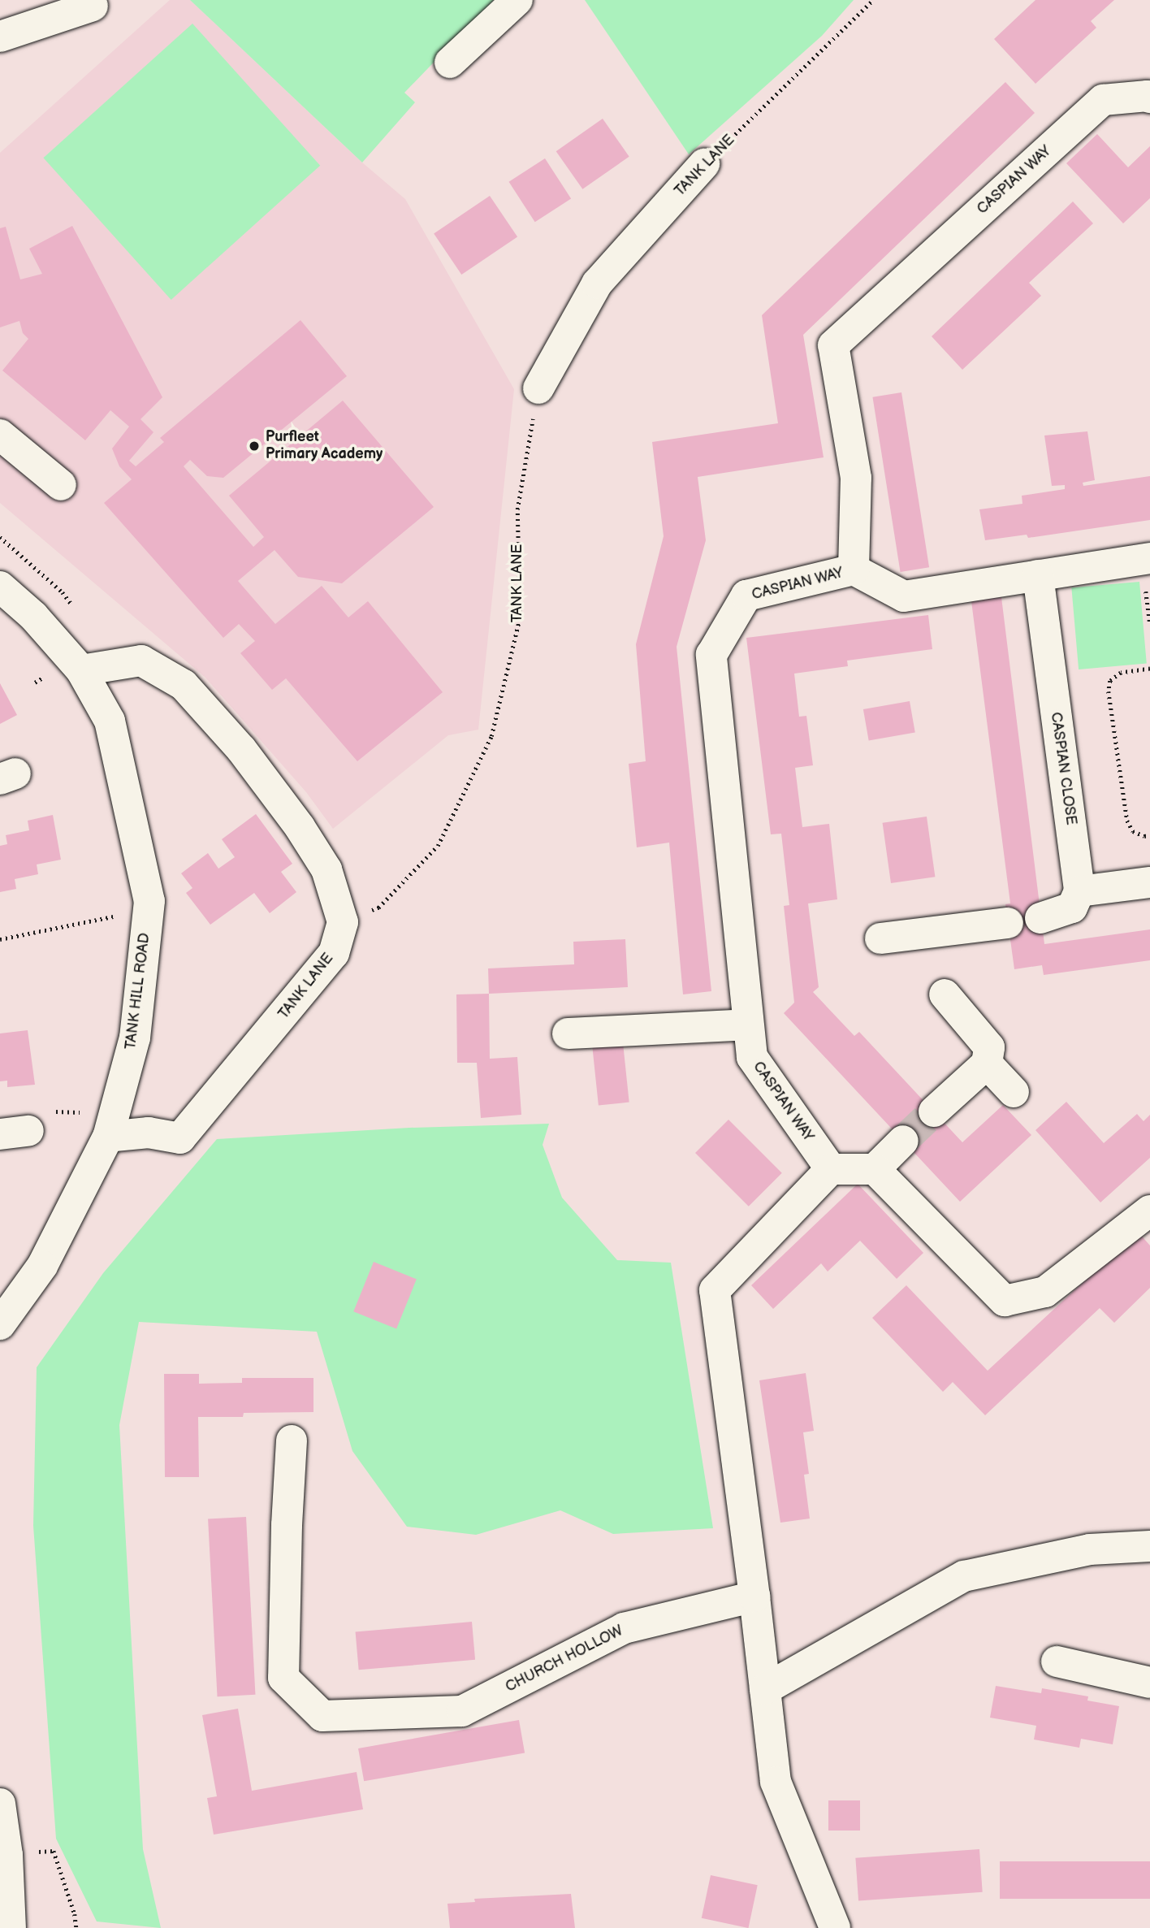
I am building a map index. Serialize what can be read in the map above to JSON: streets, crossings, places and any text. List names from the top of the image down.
{
  "streets": {
    "street": [
      "TANK LANE",
      "CASPIAN WAY",
      "CASPIAN CLOSE",
      "TANK HILL ROAD",
      "CHURCH HOLLOW"
    ]
  },
  "crossings": [
    ["TANK LANE", "TANK HILL ROAD"]
  ],
  "places": ["Purfleet Primary Academy"]
}
